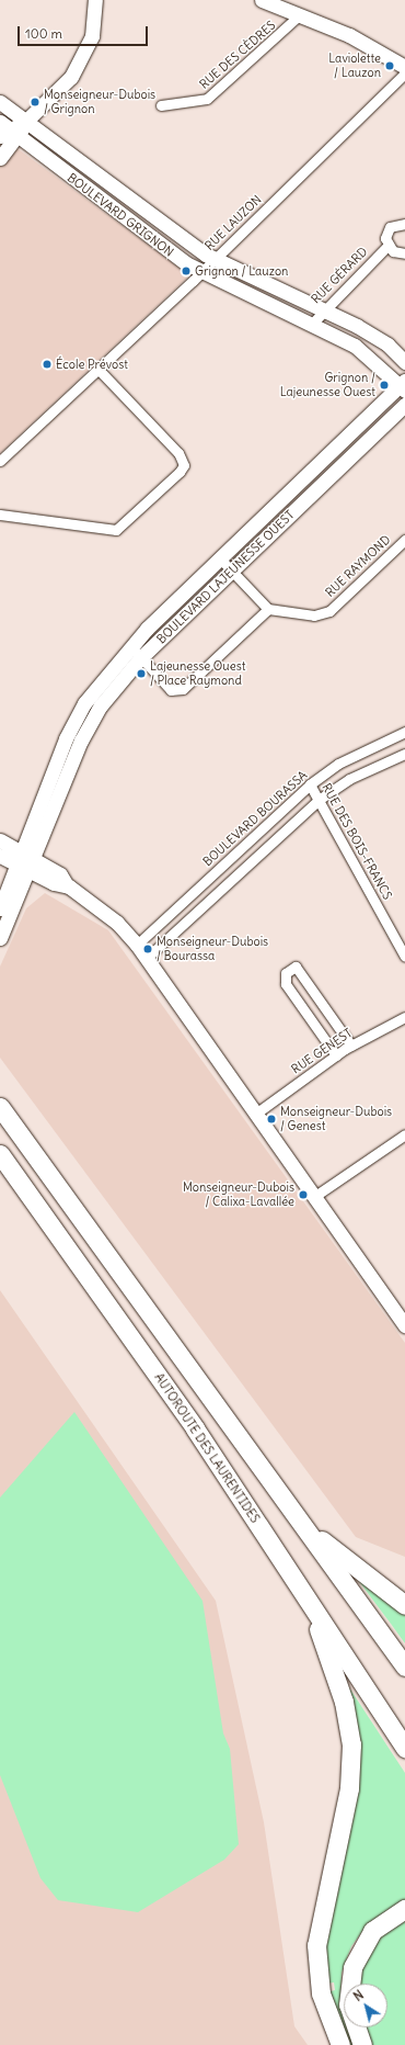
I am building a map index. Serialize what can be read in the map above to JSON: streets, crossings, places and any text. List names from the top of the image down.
{
  "streets": {
    "highway": ["AUTOROUTE DES LAURENTIDES"],
    "street": [
      "RUE DES CÈDRES",
      "BOULEVARD GRIGNON",
      "RUE LAUZON",
      "RUE GÉRARD",
      "RUE RAYMOND",
      "BOULEVARD LAJEUNESSE OUEST",
      "BOULEVARD BOURASSA",
      "RUE DES BOIS-FRANCS",
      "RUE GENEST"
    ]
  },
  "crossings": [
    ["BOULEVARD GRIGNON", "RUE LAUZON"],
    ["BOULEVARD GRIGNON", "RUE GÉRARD"],
    ["BOULEVARD GRIGNON", "BOULEVARD LAJEUNESSE OUEST"],
    ["BOULEVARD BOURASSA", "RUE DES BOIS-FRANCS"]
  ],
  "places": [
    "Laviolette / Lauzon",
    "Monseigneur-Dubois / Grignon",
    "Grignon / Lauzon",
    "École Prévost",
    "Grignon / Lajeunesse Ouest",
    "Lajeunesse Ouest / Place Raymond",
    "Monseigneur-Dubois / Bourassa",
    "Monseigneur-Dubois / Genest",
    "Monseigneur-Dubois / Calixa-Lavallée"
  ],
  "scale_bar": "100 m",
  "north": "top left"
}
